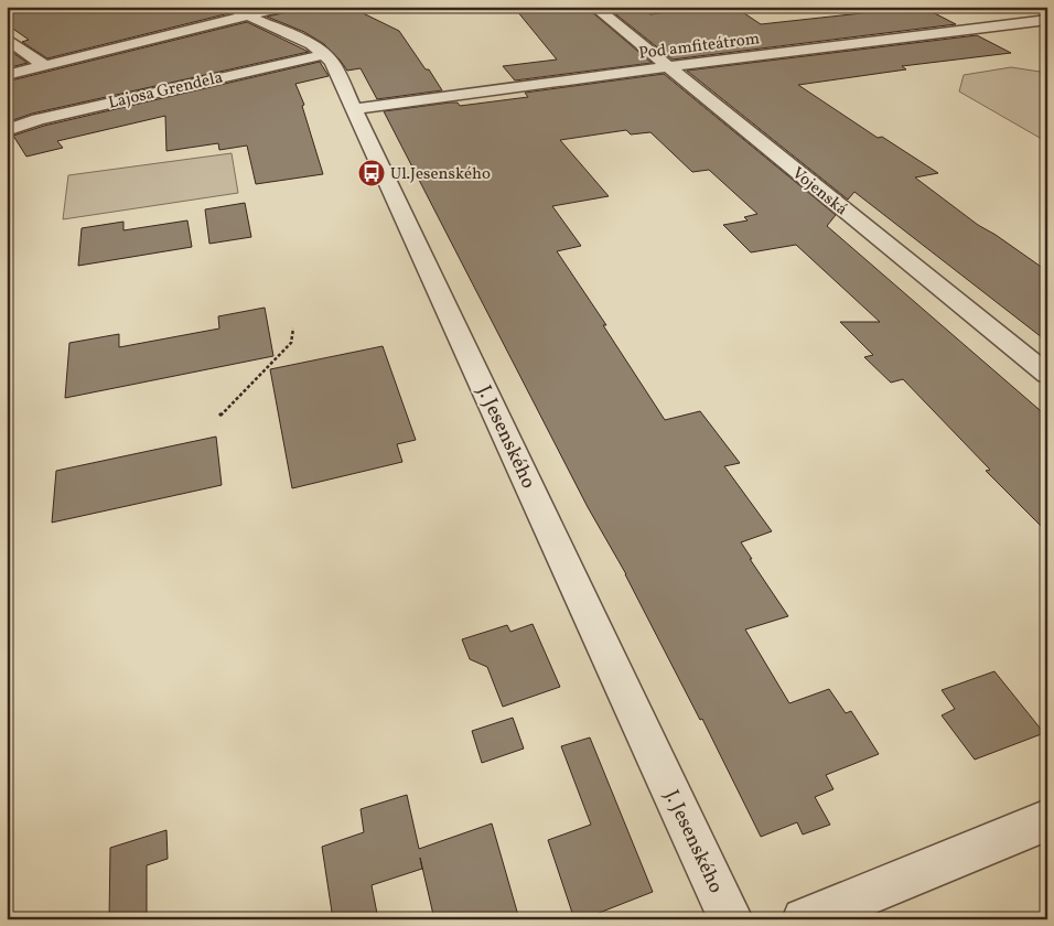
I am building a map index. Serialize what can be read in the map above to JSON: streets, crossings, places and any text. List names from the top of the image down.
{
  "streets": {
    "street": [
      "Pod amfiteátrom",
      "Lajosa Grendela",
      "Vojenská",
      "J. Jesenského"
    ]
  },
  "crossings": [
    ["Pod amfiteátrom", "Vojenská"],
    ["Pod amfiteátrom", "J. Jesenského"],
    ["Lajosa Grendela", "J. Jesenského"]
  ],
  "places": {
    "bus stop": ["Ul.Jesenského"]
  }
}
